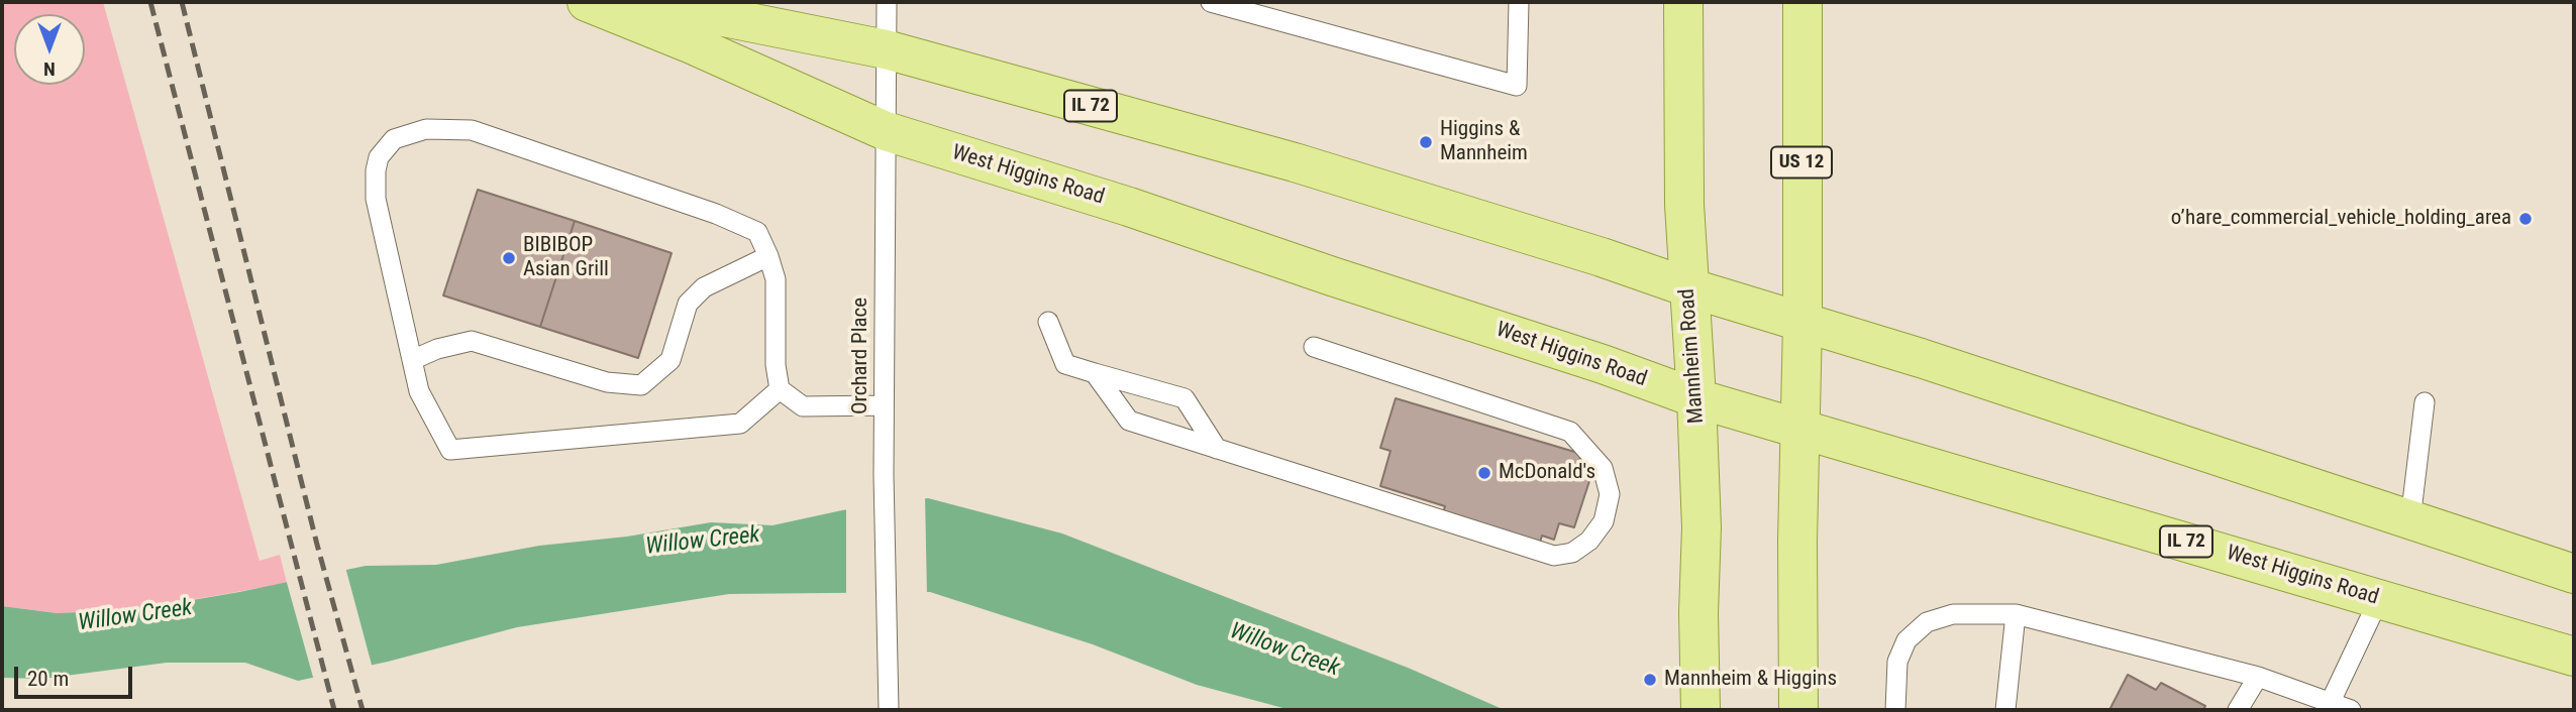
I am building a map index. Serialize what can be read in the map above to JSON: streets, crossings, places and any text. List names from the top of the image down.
{
  "streets": {
    "main road": [
      "IL 72",
      "US 12",
      "West Higgins Road",
      "Mannheim Road"
    ],
    "lane": ["Orchard Place"]
  },
  "crossings": [
    ["IL 72", "US 12"],
    ["IL 72", "Orchard Place"],
    ["IL 72", "Mannheim Road"],
    ["US 12", "West Higgins Road"],
    ["West Higgins Road", "Orchard Place"],
    ["West Higgins Road", "Mannheim Road"]
  ],
  "water": ["Willow Creek"],
  "places": [
    "Higgins & Mannheim",
    "o’hare_commercial_vehicle_holding_area",
    "BIBIBOP Asian Grill",
    "McDonald's",
    "Mannheim & Higgins"
  ],
  "scale_bar": "20 m",
  "north": "bottom"
}
